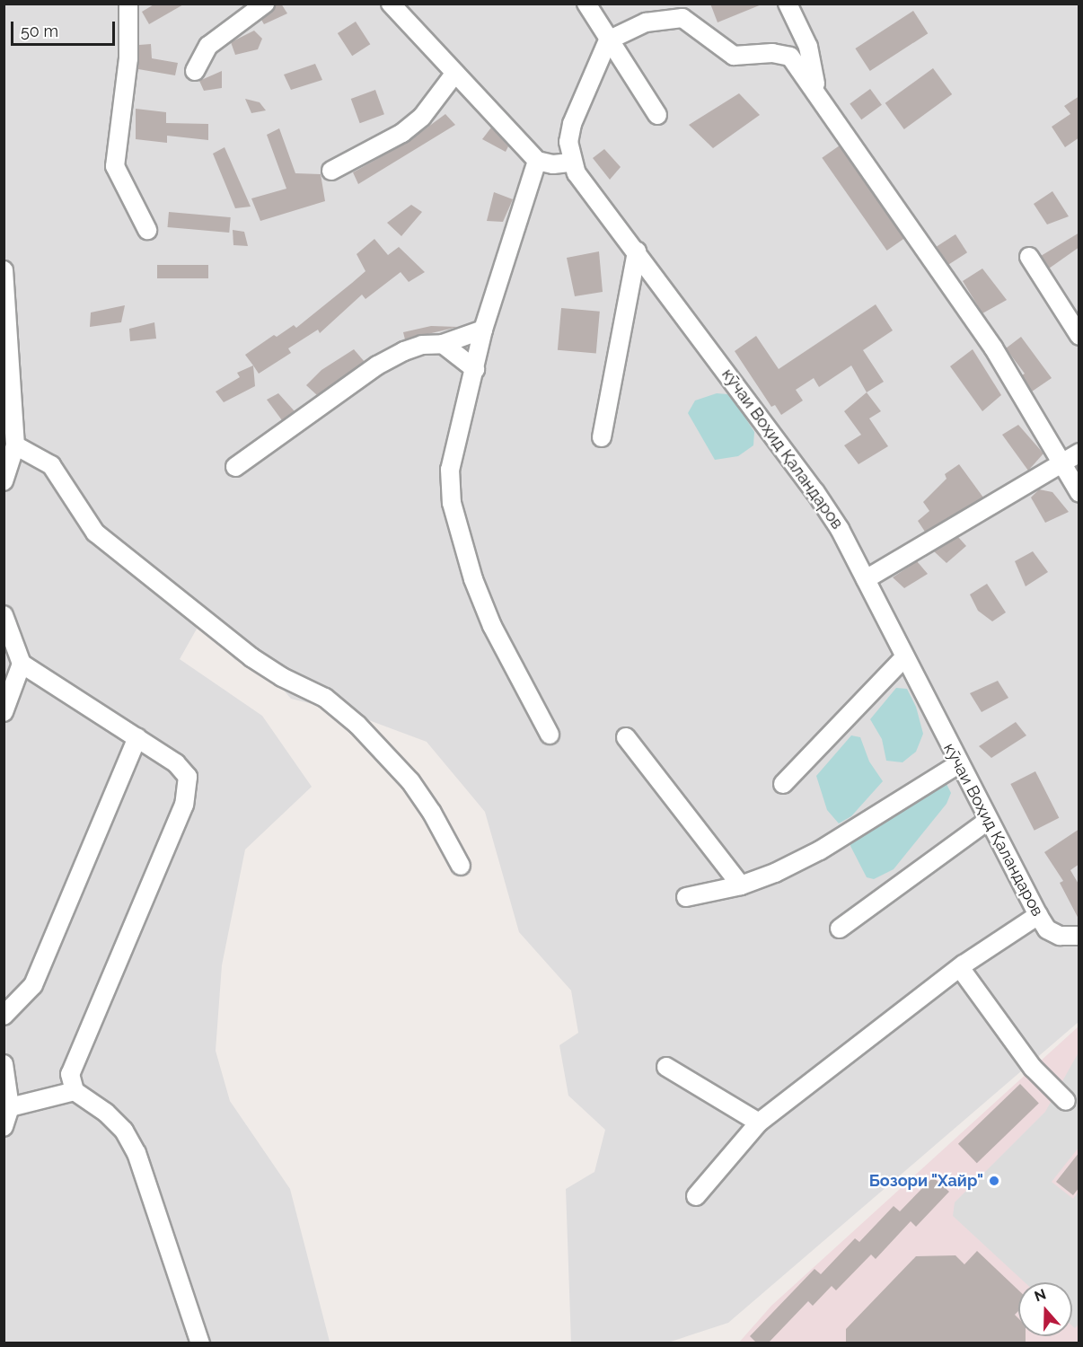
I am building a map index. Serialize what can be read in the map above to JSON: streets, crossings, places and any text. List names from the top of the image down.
{
  "streets": {
    "street": ["кӯчаи Воҳид Қаландаров"]
  },
  "places": ["Бозори \"Хайр\""],
  "scale_bar": "50 m",
  "north": "top"
}
